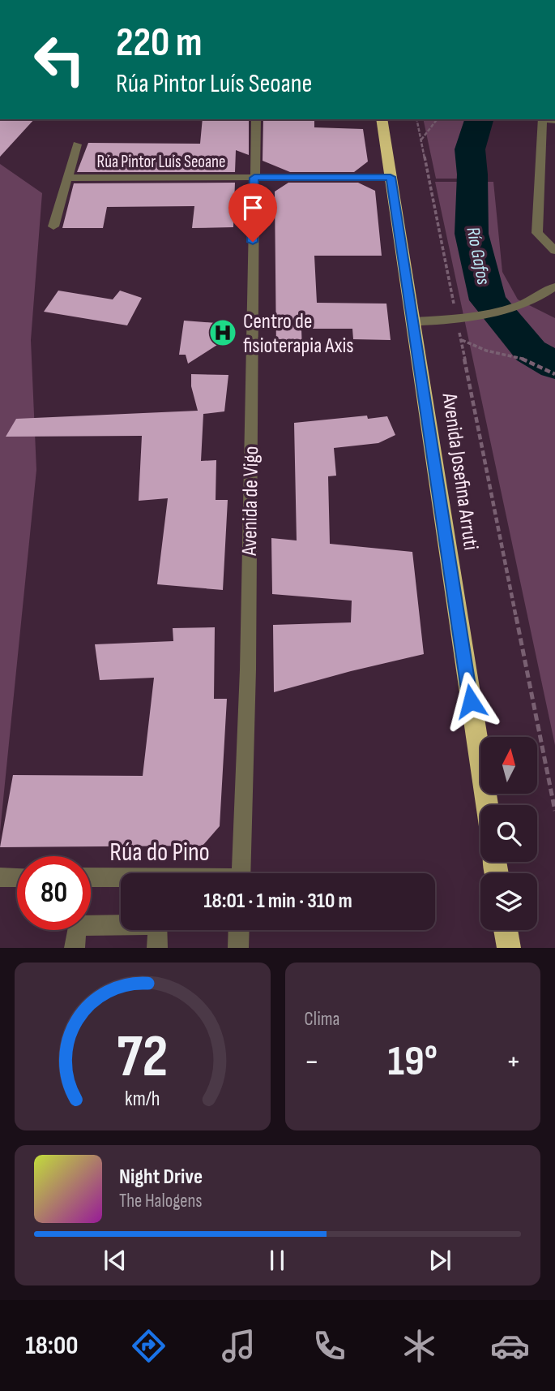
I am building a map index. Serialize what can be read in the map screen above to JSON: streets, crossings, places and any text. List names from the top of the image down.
{
  "streets": {
    "highway": ["Avenida Josefina Arruti"],
    "street": ["Rúa Pintor Luís Seoane", "Avenida de Vigo", "Rúa do Pino"]
  },
  "crossings": [
    ["Rúa Pintor Luís Seoane", "Avenida Josefina Arruti"],
    ["Rúa Pintor Luís Seoane", "Avenida de Vigo"]
  ],
  "water": ["Río Gafos"],
  "places": {
    "hospital": ["Centro de fisioterapia Axis"]
  },
  "north": "top",
  "page": {
    "turn": ["220 m", "Rúa Pintor Luís Seoane"],
    "limit": "80",
    "trip": "18:01 · 1 min · 310 m",
    "tile": "Clima",
    "heat": ["−", "19°", "+"],
    "song": ["Night Drive", "The Halogens"],
    "tabs": "18:00",
    "gauge": ["72", "km/h"]
  }
}
